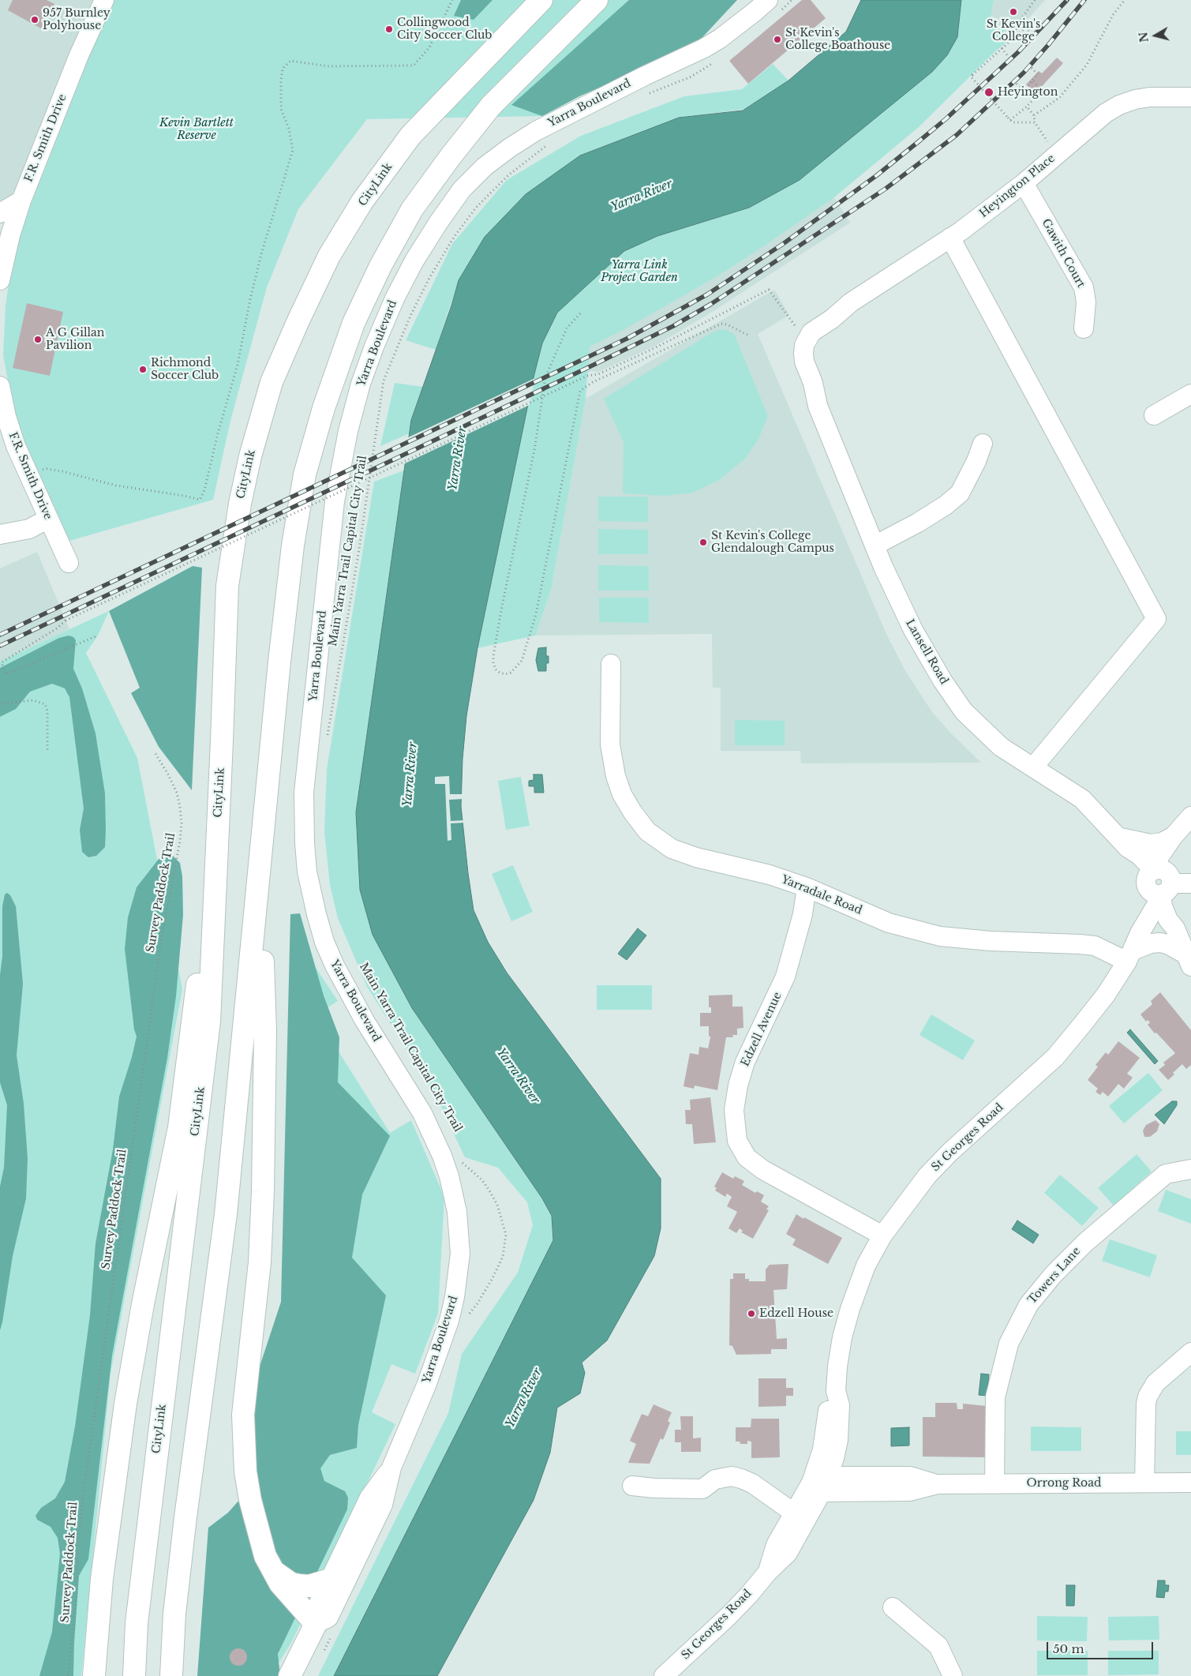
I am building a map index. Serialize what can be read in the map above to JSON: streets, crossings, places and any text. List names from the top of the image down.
{
  "streets": {
    "main road": ["Yarra Boulevard", "CityLink"],
    "street": [
      "F.R. Smith Drive",
      "Heyington Place",
      "Gawith Court",
      "Lansell Road",
      "Yarradale Road",
      "Edzell Avenue",
      "St Georges Road",
      "Towers Lane",
      "Orrong Road"
    ],
    "path": ["Main Yarra Trail Capital City Trail", "Survey Paddock Trail"]
  },
  "crossings": [
    ["Heyington Place", "Gawith Court"],
    ["Heyington Place", "Lansell Road"],
    ["Lansell Road", "St Georges Road"],
    ["Yarradale Road", "Edzell Avenue"],
    ["Yarradale Road", "St Georges Road"],
    ["Edzell Avenue", "St Georges Road"],
    ["St Georges Road", "Orrong Road"],
    ["Towers Lane", "Orrong Road"]
  ],
  "water": ["Yarra River"],
  "parks": ["Kevin Bartlett Reserve", "Yarra Link Project Garden"],
  "places": [
    "St Kevin's College",
    "957 Burnley Polyhouse",
    "Collingwood City Soccer Club",
    "St Kevin's College Boathouse",
    "Heyington",
    "A G Gillan Pavilion",
    "Richmond Soccer Club",
    "St Kevin's College Glendalough Campus",
    "Edzell House"
  ],
  "scale_bar": "50 m",
  "north": "left"
}
